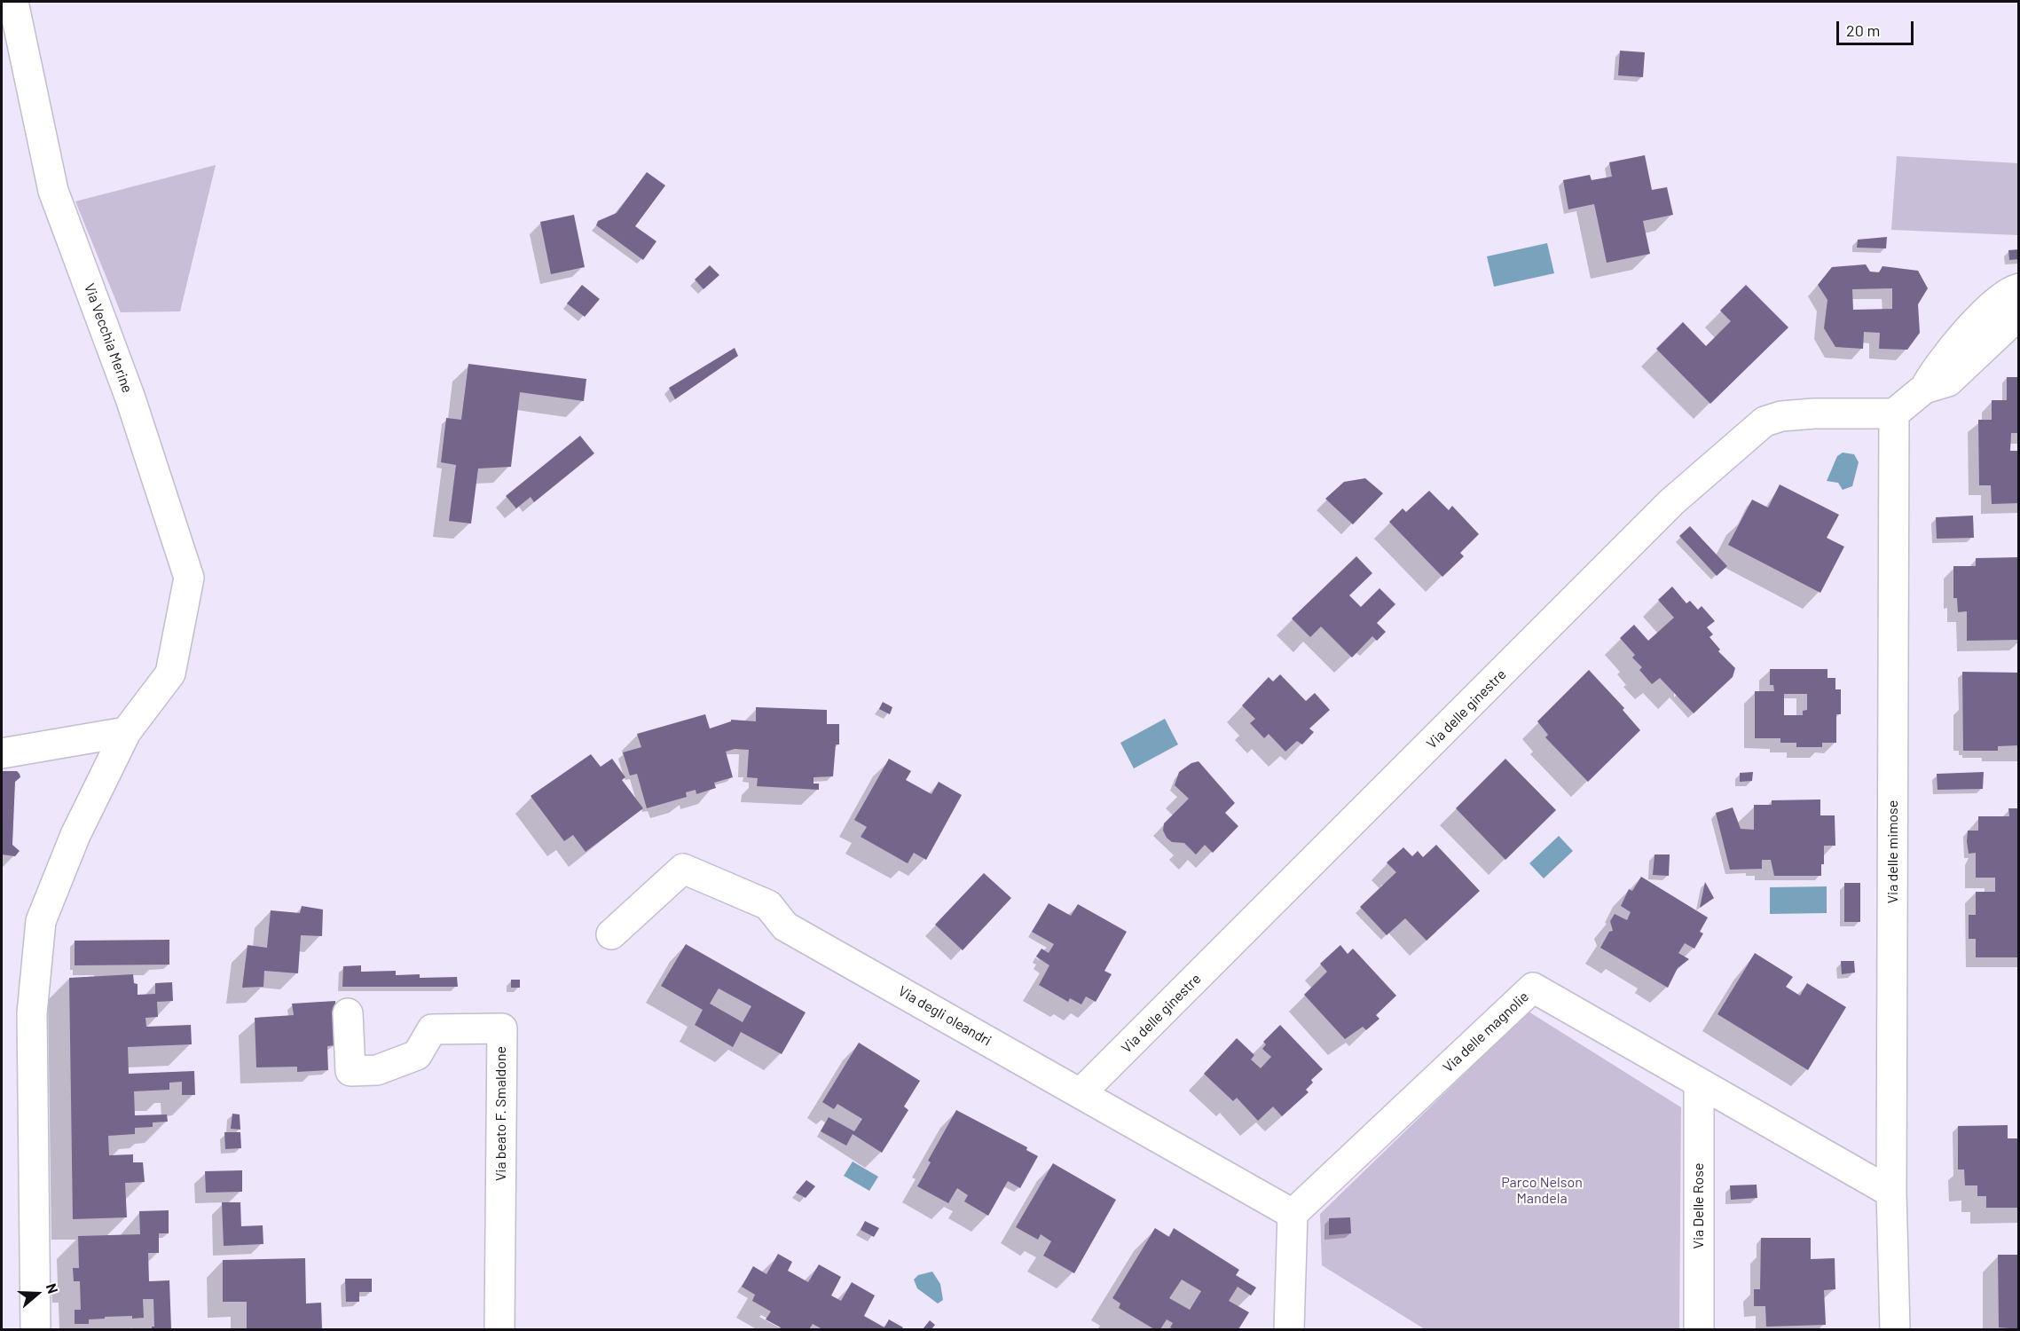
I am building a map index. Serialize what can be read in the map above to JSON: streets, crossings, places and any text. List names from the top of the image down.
{
  "streets": {
    "street": [
      "Via Vecchia Merine",
      "Via delle ginestre",
      "Via delle mimose",
      "Via degli oleandri",
      "Via delle magnolie",
      "Via beato F. Smaldone",
      "Via Delle Rose"
    ]
  },
  "crossings": [
    ["Via delle ginestre", "Via delle mimose"],
    ["Via delle ginestre", "Via degli oleandri"],
    ["Via delle mimose", "Via delle magnolie"],
    ["Via degli oleandri", "Via delle magnolie"],
    ["Via delle magnolie", "Via Delle Rose"]
  ],
  "parks": ["Parco Nelson Mandela"],
  "scale_bar": "20 m",
  "north": "right"
}
